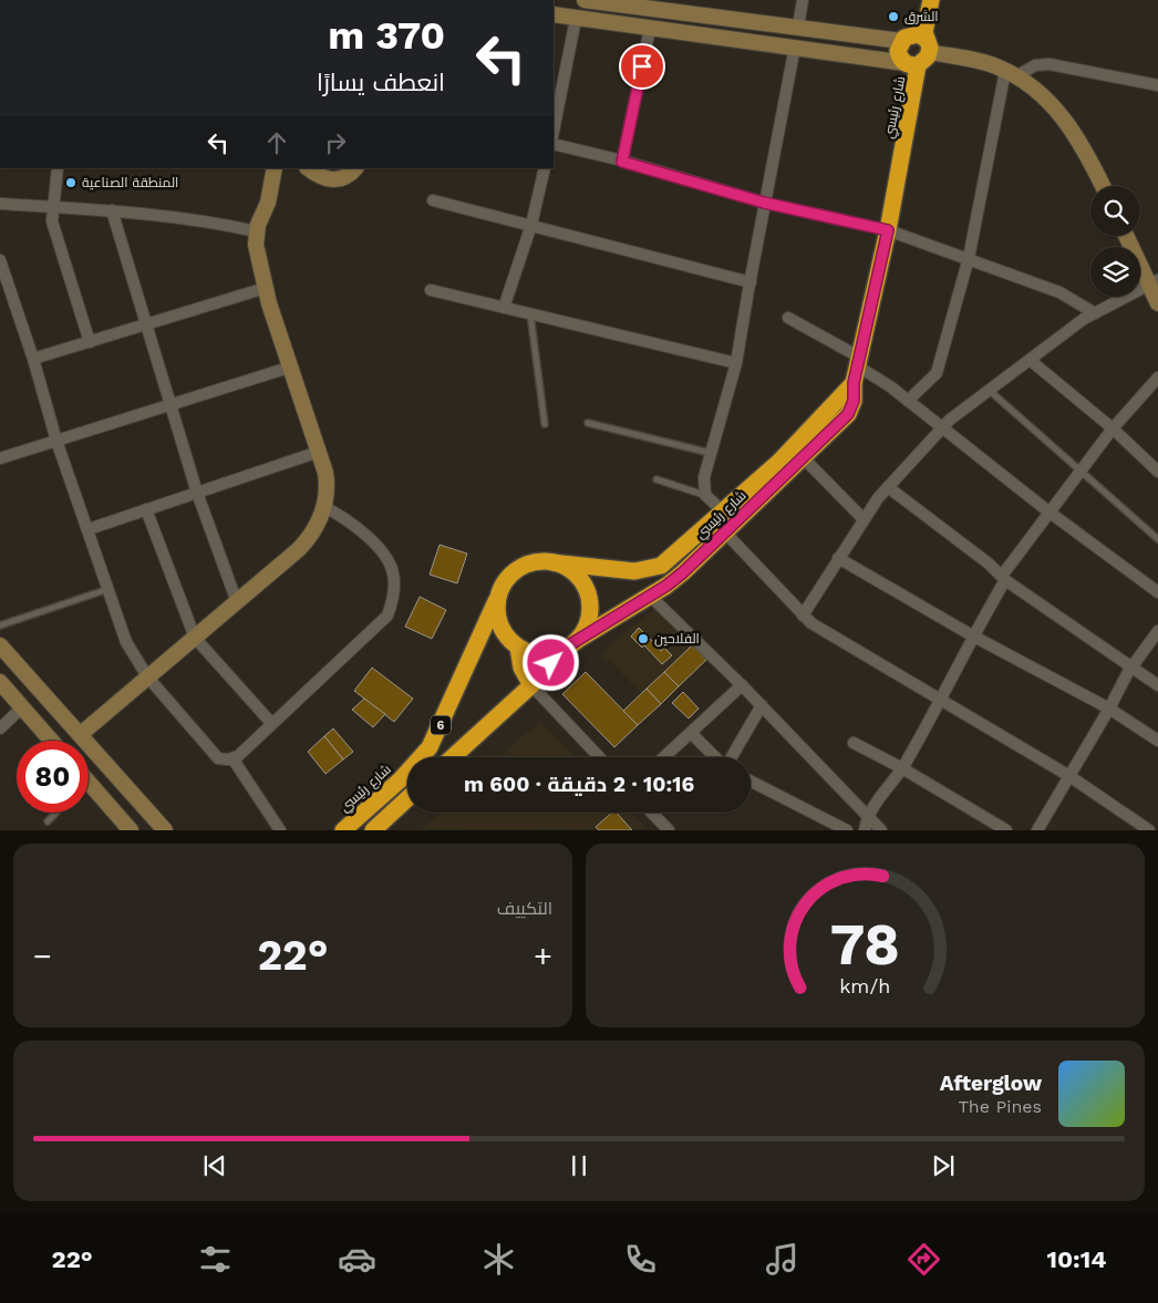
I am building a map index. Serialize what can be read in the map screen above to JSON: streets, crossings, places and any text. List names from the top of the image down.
{
  "streets": {
    "highway": ["شارع رئيسي", "6"]
  },
  "places": ["الشرق", "المنطقة الصناعية", "الفلاحين"],
  "page": {
    "turn": ["370 m", "انعطف يسارًا"],
    "limit": "80",
    "trip": "10:16 · 2 دقيقة · 600 m",
    "tile": "التكييف",
    "heat": ["−", "22°", "+"],
    "song": ["Afterglow", "The Pines"],
    "tabs": ["10:14", "22°"],
    "gauge": ["78", "km/h"]
  }
}
